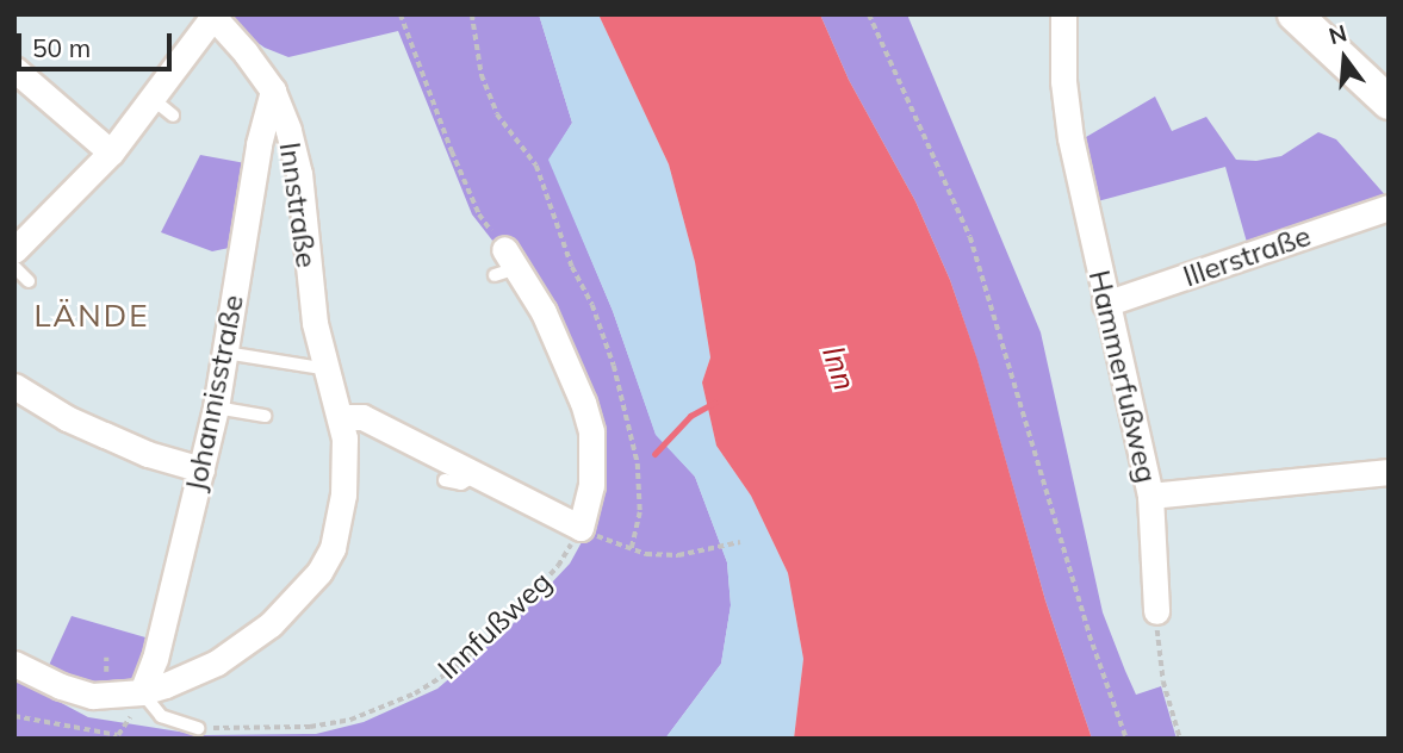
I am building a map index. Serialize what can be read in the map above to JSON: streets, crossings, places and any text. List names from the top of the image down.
{
  "streets": {
    "street": [
      "Innstraße",
      "Illerstraße",
      "Hammerfußweg",
      "Johannisstraße"
    ],
    "path": ["Innfußweg"]
  },
  "crossings": [
    ["Innstraße", "Johannisstraße"],
    ["Illerstraße", "Hammerfußweg"]
  ],
  "districts": ["LÄNDE"],
  "water": ["Inn"],
  "scale_bar": "50 m",
  "north": "top"
}
